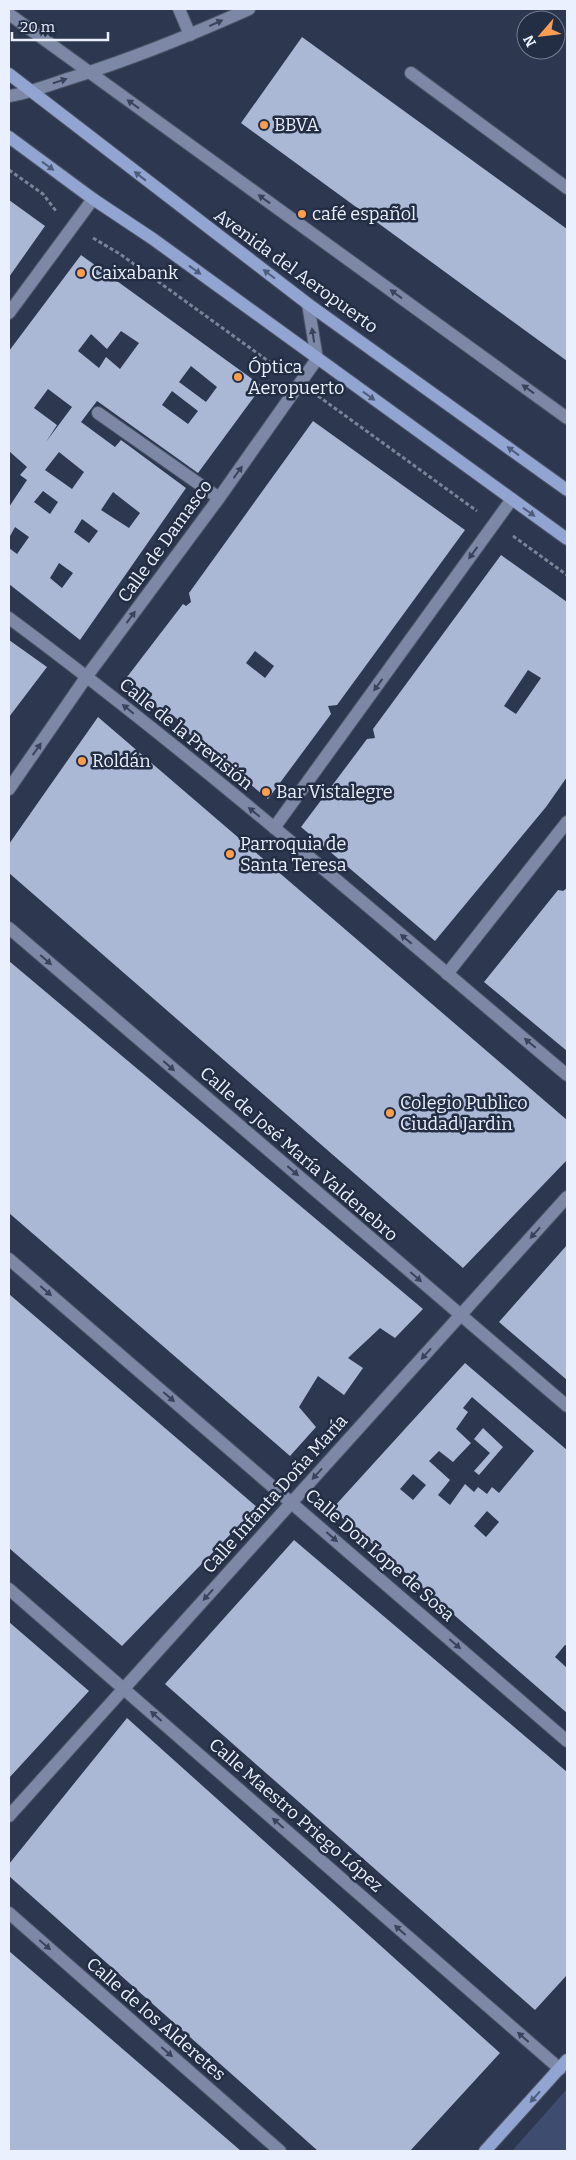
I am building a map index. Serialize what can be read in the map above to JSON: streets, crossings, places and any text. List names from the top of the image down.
{
  "streets": {
    "main road": ["Avenida del Aeropuerto"],
    "street": [
      "Calle de Damasco",
      "Calle de la Previsión",
      "Calle de José María Valdenebro",
      "Calle Infanta Doña María",
      "Calle Don Lope de Sosa",
      "Calle Maestro Priego López",
      "Calle de los Alderetes"
    ]
  },
  "crossings": [
    ["Calle de Damasco", "Calle de la Previsión"],
    ["Calle de José María Valdenebro", "Calle Infanta Doña María"],
    ["Calle Infanta Doña María", "Calle Don Lope de Sosa"],
    ["Calle Infanta Doña María", "Calle Maestro Priego López"]
  ],
  "one_way": [
    "Calle de Damasco",
    "Calle de la Previsión",
    "Calle de José María Valdenebro",
    "Calle Infanta Doña María",
    "Calle Don Lope de Sosa",
    "Calle Maestro Priego López",
    "Calle de los Alderetes"
  ],
  "places": [
    "BBVA",
    "café español",
    "Caixabank",
    "Óptica Aeropuerto",
    "Roldán",
    "Bar Vistalegre",
    "Parroquia de Santa Teresa",
    "Colegio Publico Ciudad Jardin"
  ],
  "scale_bar": "20 m",
  "north": "bottom left"
}
